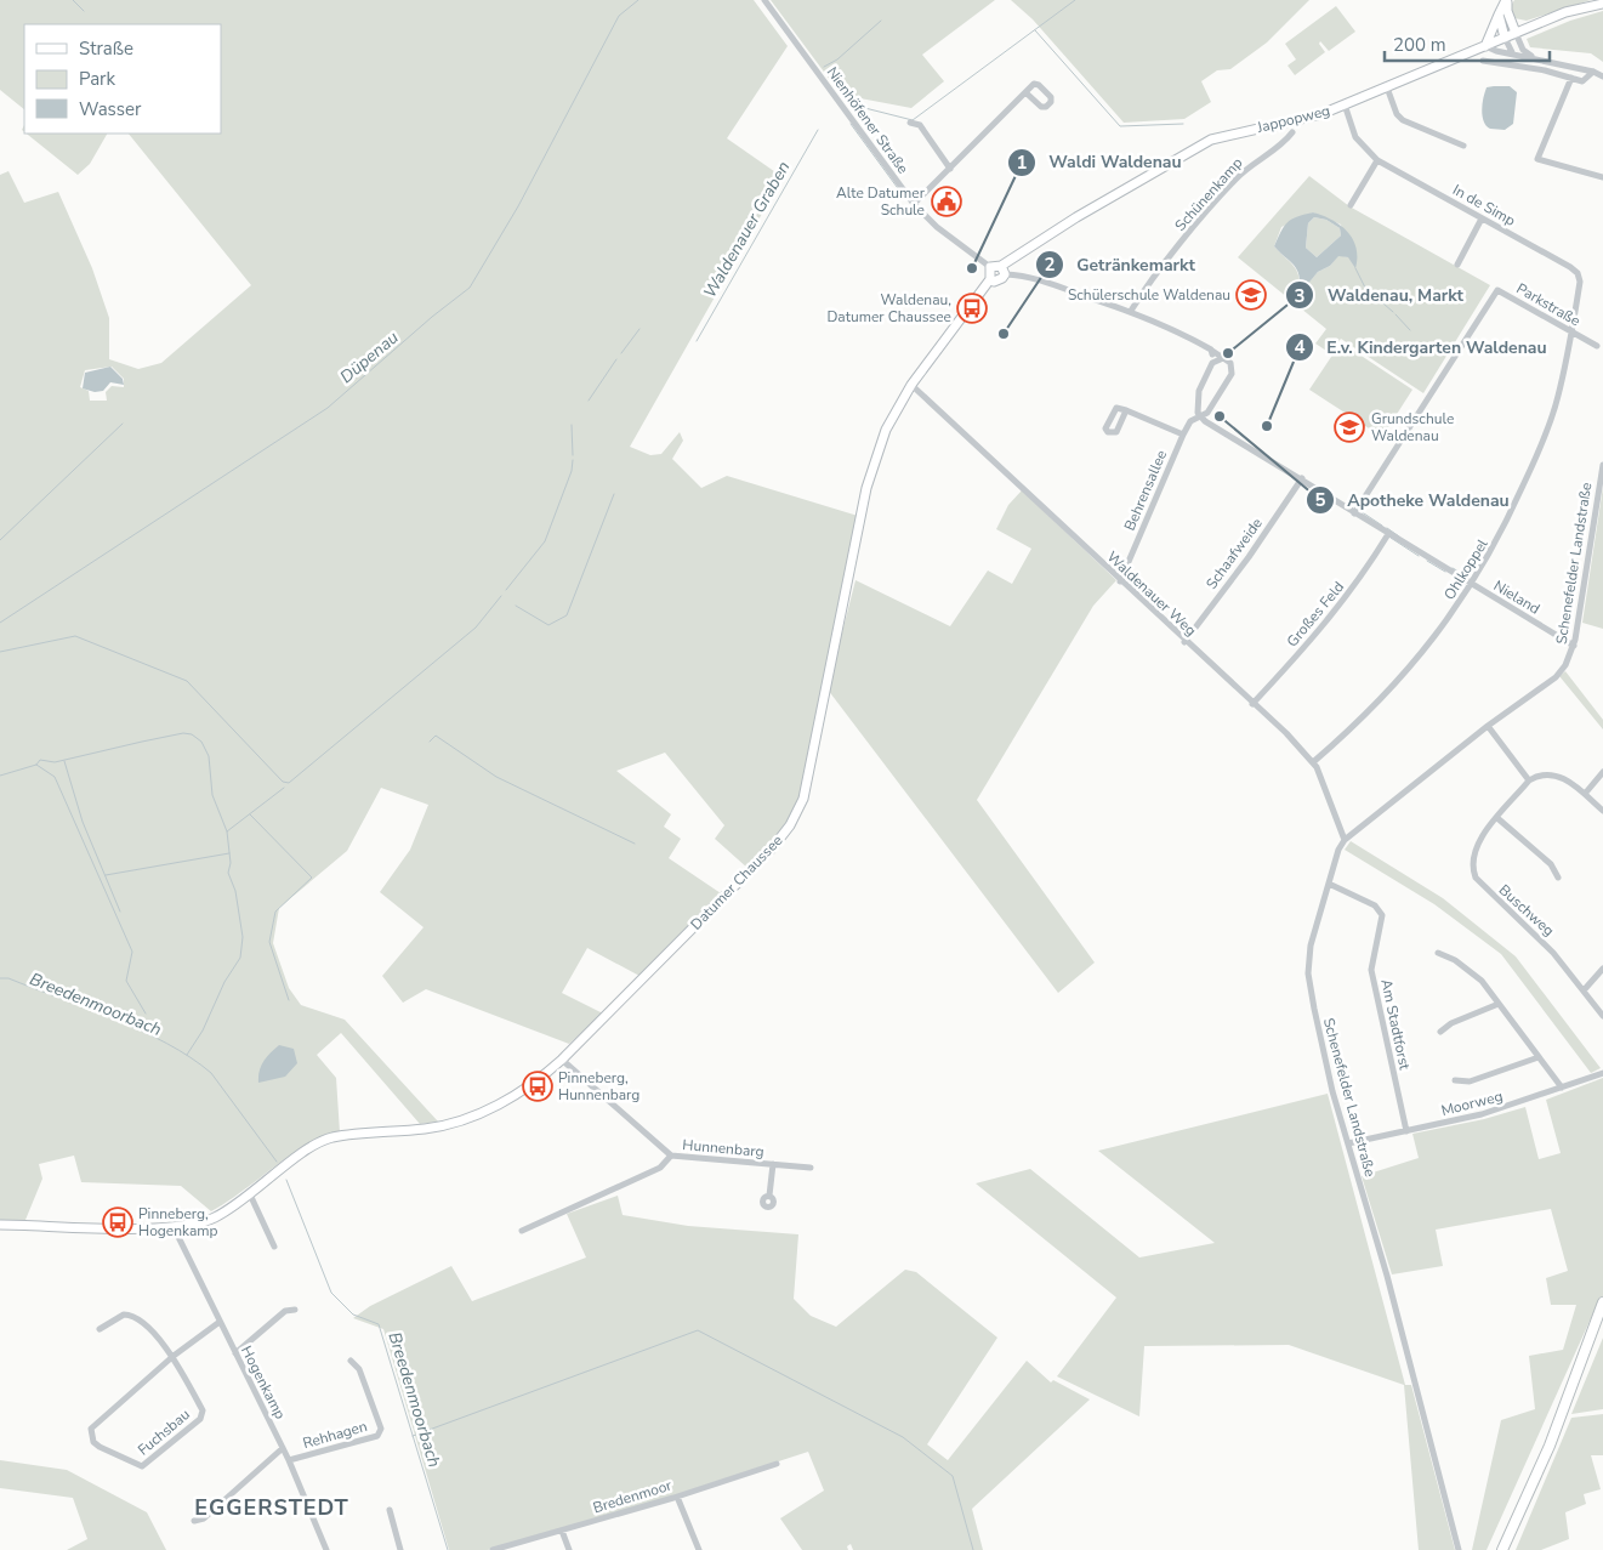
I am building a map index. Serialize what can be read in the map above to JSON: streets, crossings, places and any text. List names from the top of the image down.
{
  "streets": {
    "street": [
      "Jappopweg",
      "Nienhöfener Straße",
      "Schünenkamp",
      "In de Simp",
      "Parkstraße",
      "Behrensallee",
      "Schaafweide",
      "Schenefelder Landstraße",
      "Ohlkoppel",
      "Waldenauer Weg",
      "Nieland",
      "Großes Feld",
      "Datumer Chaussee",
      "Buschweg",
      "Am Stadtforst",
      "Moorweg",
      "Hunnenbarg",
      "Hogenkamp",
      "Fuchsbau",
      "Rehhagen",
      "Bredenmoor"
    ]
  },
  "crossings": [
    ["Jappopweg", "Nienhöfener Straße"],
    ["Jappopweg", "In de Simp"],
    ["Jappopweg", "Datumer Chaussee"],
    ["Nienhöfener Straße", "Datumer Chaussee"],
    ["In de Simp", "Ohlkoppel"],
    ["Parkstraße", "Ohlkoppel"],
    ["Parkstraße", "Nieland"],
    ["Behrensallee", "Waldenauer Weg"],
    ["Behrensallee", "Nieland"],
    ["Schaafweide", "Waldenauer Weg"],
    ["Schaafweide", "Nieland"],
    ["Schenefelder Landstraße", "Waldenauer Weg"],
    ["Schenefelder Landstraße", "Nieland"],
    ["Schenefelder Landstraße", "Am Stadtforst"],
    ["Schenefelder Landstraße", "Moorweg"],
    ["Ohlkoppel", "Waldenauer Weg"],
    ["Ohlkoppel", "Nieland"],
    ["Waldenauer Weg", "Großes Feld"],
    ["Waldenauer Weg", "Datumer Chaussee"],
    ["Nieland", "Großes Feld"],
    ["Datumer Chaussee", "Hunnenbarg"],
    ["Datumer Chaussee", "Hogenkamp"],
    ["Am Stadtforst", "Moorweg"],
    ["Hogenkamp", "Fuchsbau"],
    ["Hogenkamp", "Rehhagen"]
  ],
  "districts": ["EGGERSTEDT"],
  "water": ["Waldenauer Graben", "Düpenau", "Breedenmoorbach"],
  "places": {
    "public building": ["Alte Datumer Schule"],
    "other": [
      "Waldi Waldenau",
      "Getränkemarkt",
      "Waldenau, Markt",
      "Apotheke Waldenau",
      "E.v. Kindergarten Waldenau"
    ],
    "school or university": ["Schülerschule Waldenau", "Grundschule Waldenau"],
    "bus stop": ["Waldenau, Datumer Chaussee", "Pinneberg, Hunnenbarg", "Pinneberg, Hogenkamp"]
  },
  "legend": ["Straße", "Park", "Wasser"],
  "scale_bar": "200 m"
}
